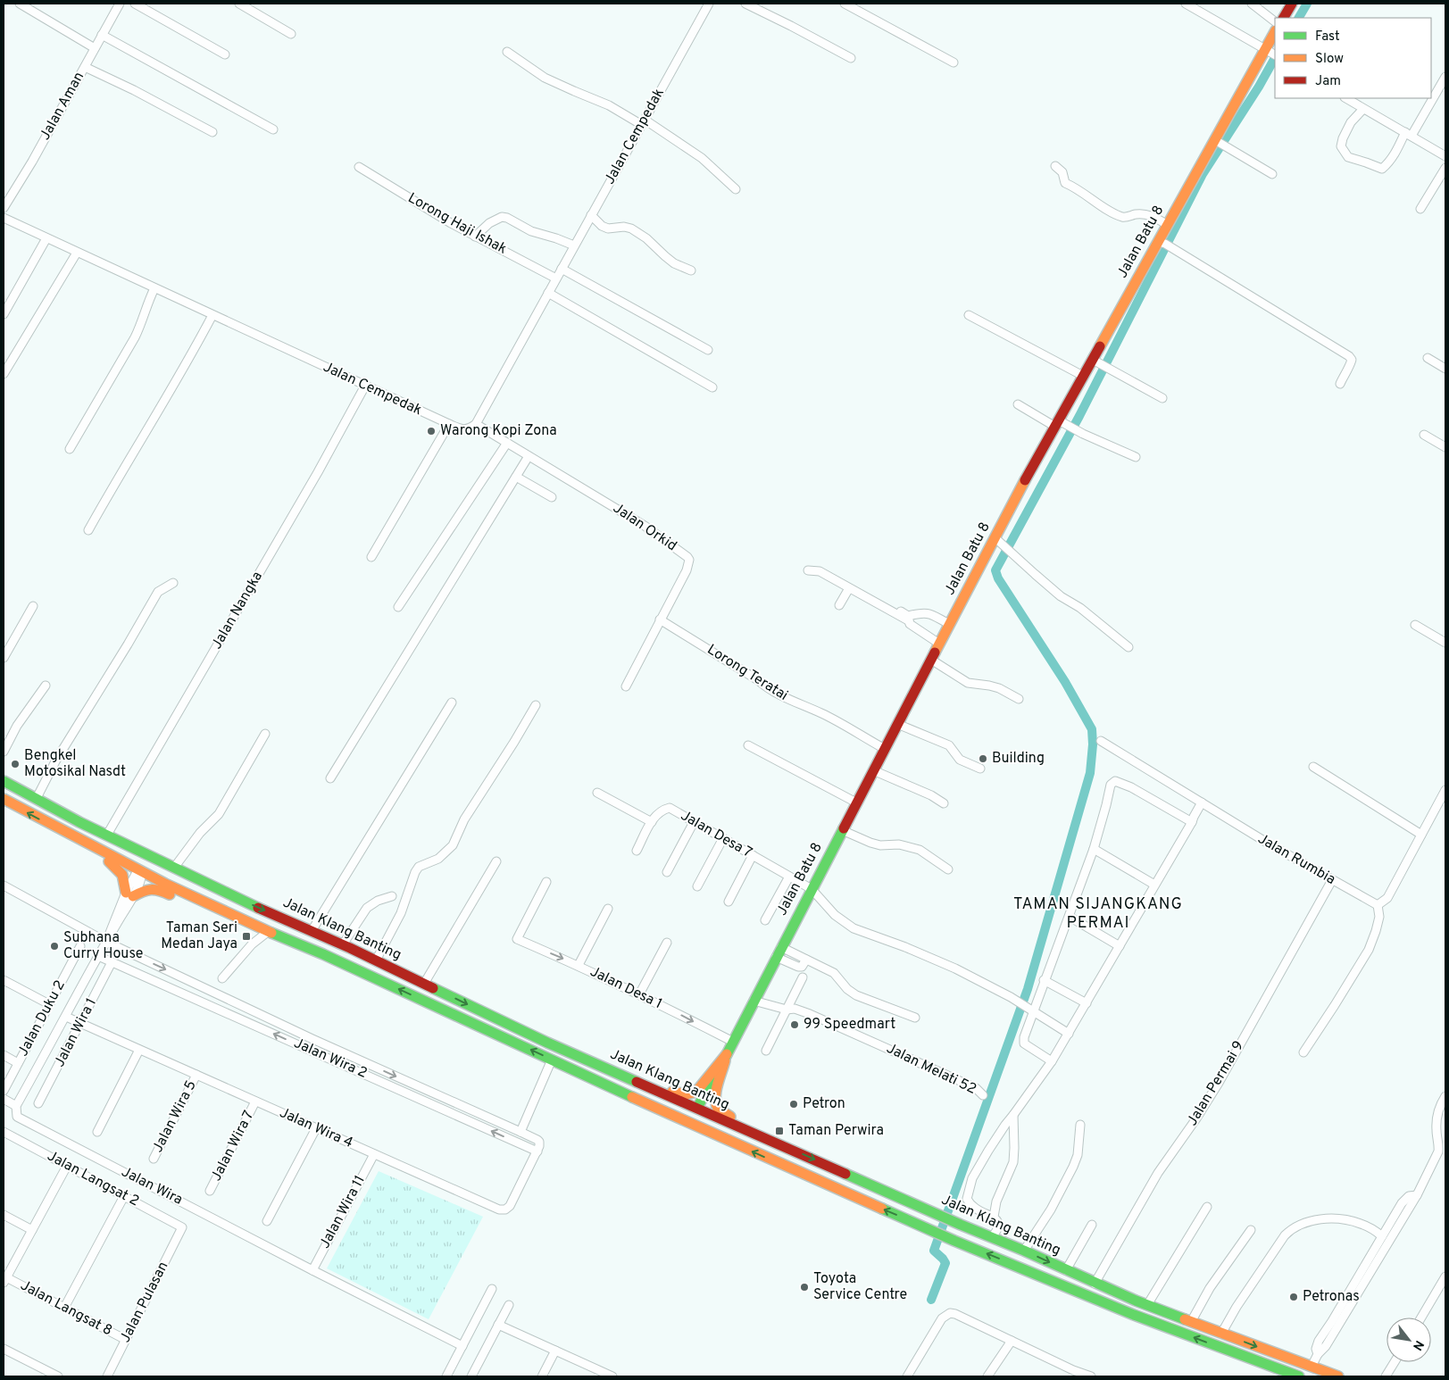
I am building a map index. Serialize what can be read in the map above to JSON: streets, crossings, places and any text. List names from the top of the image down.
{
  "streets": {
    "main road": ["Jalan Batu 8", "Jalan Klang Banting"],
    "street": [
      "Jalan Aman",
      "Jalan Cempedak",
      "Lorong Haji Ishak",
      "Jalan Orkid",
      "Jalan Nangka",
      "Lorong Teratai",
      "Jalan Desa 7",
      "Jalan Rumbia",
      "Jalan Desa 1",
      "Jalan Duku 2",
      "Jalan Wira 1",
      "Jalan Wira 2",
      "Jalan Melati 52",
      "Jalan Permai 9",
      "Jalan Wira 5",
      "Jalan Wira 4",
      "Jalan Wira 7",
      "Jalan Langsat 2",
      "Jalan Wira",
      "Jalan Wira 11",
      "Jalan Pulasan",
      "Jalan Langsat 8"
    ]
  },
  "crossings": [
    ["Jalan Cempedak", "Lorong Haji Ishak"],
    ["Jalan Cempedak", "Jalan Orkid"],
    ["Jalan Cempedak", "Jalan Nangka"],
    ["Jalan Batu 8", "Lorong Teratai"],
    ["Jalan Batu 8", "Jalan Desa 7"],
    ["Jalan Batu 8", "Jalan Klang Banting"],
    ["Jalan Batu 8", "Jalan Desa 1"],
    ["Jalan Batu 8", "Jalan Melati 52"],
    ["Jalan Orkid", "Lorong Teratai"],
    ["Jalan Nangka", "Jalan Klang Banting"],
    ["Jalan Rumbia", "Jalan Permai 9"],
    ["Jalan Klang Banting", "Jalan Permai 9"],
    ["Jalan Wira 1", "Jalan Wira 2"],
    ["Jalan Wira 1", "Jalan Wira 4"],
    ["Jalan Wira 2", "Jalan Wira 4"],
    ["Jalan Wira 5", "Jalan Wira 4"],
    ["Jalan Wira 4", "Jalan Wira 7"],
    ["Jalan Wira 4", "Jalan Wira 11"],
    ["Jalan Langsat 2", "Jalan Pulasan"],
    ["Jalan Wira", "Jalan Wira 11"],
    ["Jalan Pulasan", "Jalan Langsat 8"]
  ],
  "districts": ["TAMAN SIJANGKANG PERMAI"],
  "places": {
    "other": [
      "Warong Kopi Zona",
      "Building",
      "Bengkel Motosikal Nasdt",
      "Subhana Curry House",
      "99 Speedmart",
      "Petron",
      "Toyota Service Centre",
      "Petronas"
    ],
    "transit": ["Taman Seri Medan Jaya", "Taman Perwira"]
  },
  "legend": ["Fast", "Slow", "Jam"],
  "north": "bottom right"
}
